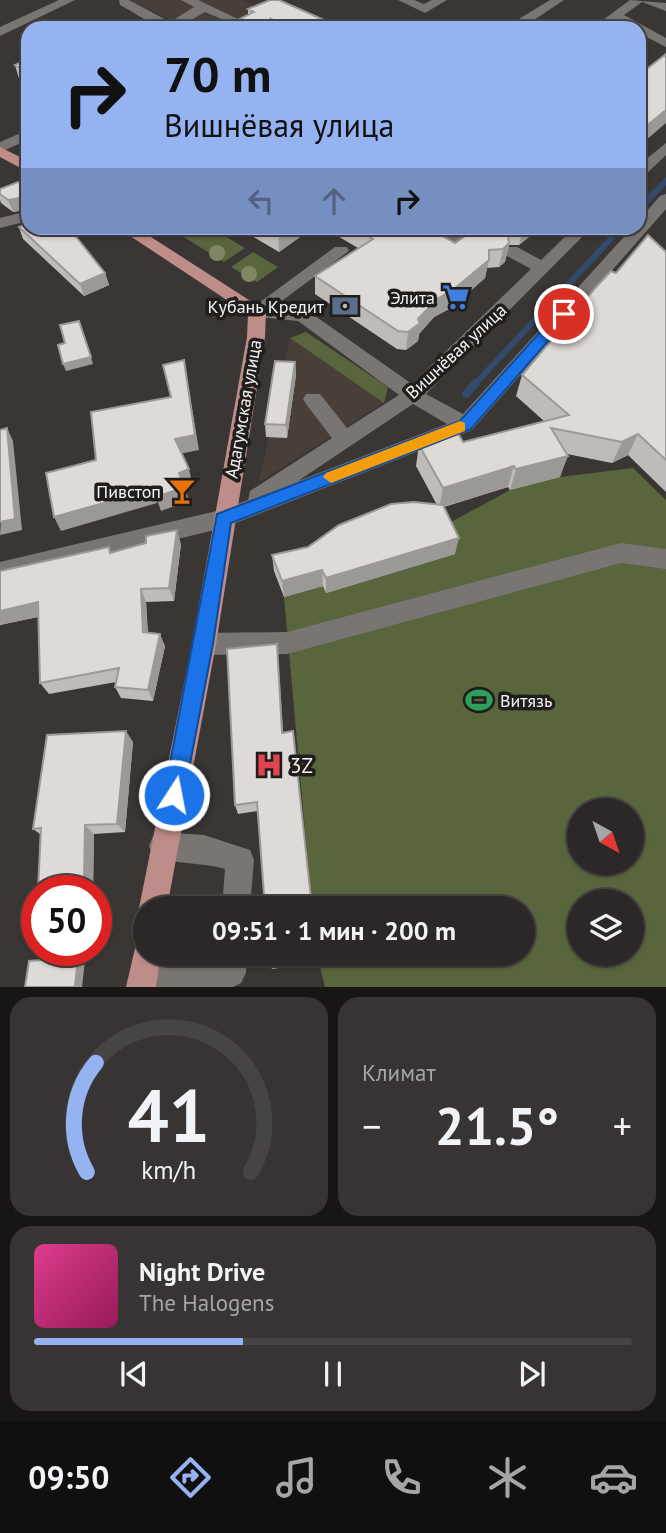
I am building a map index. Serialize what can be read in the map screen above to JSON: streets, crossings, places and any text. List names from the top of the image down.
{
  "streets": {
    "main road": ["Адагумская улица"],
    "street": ["Вишнёвая улица"]
  },
  "crossings": [
    ["Вишнёвая улица", "Адагумская улица"]
  ],
  "places": {
    "supermarket": ["Элита"],
    "bank": ["Кубань Кредит"],
    "bar": ["Пивстоп"],
    "sports": ["Витязь"],
    "hospital": ["3Z"]
  },
  "north": "bottom right",
  "page": {
    "turn": ["70 m", "Вишнёвая улица"],
    "limit": "50",
    "trip": "09:51 · 1 мин · 200 m",
    "tile": "Климат",
    "heat": ["−", "21.5°", "+"],
    "song": ["Night Drive", "The Halogens"],
    "tabs": "09:50",
    "gauge": ["41", "km/h"]
  }
}
